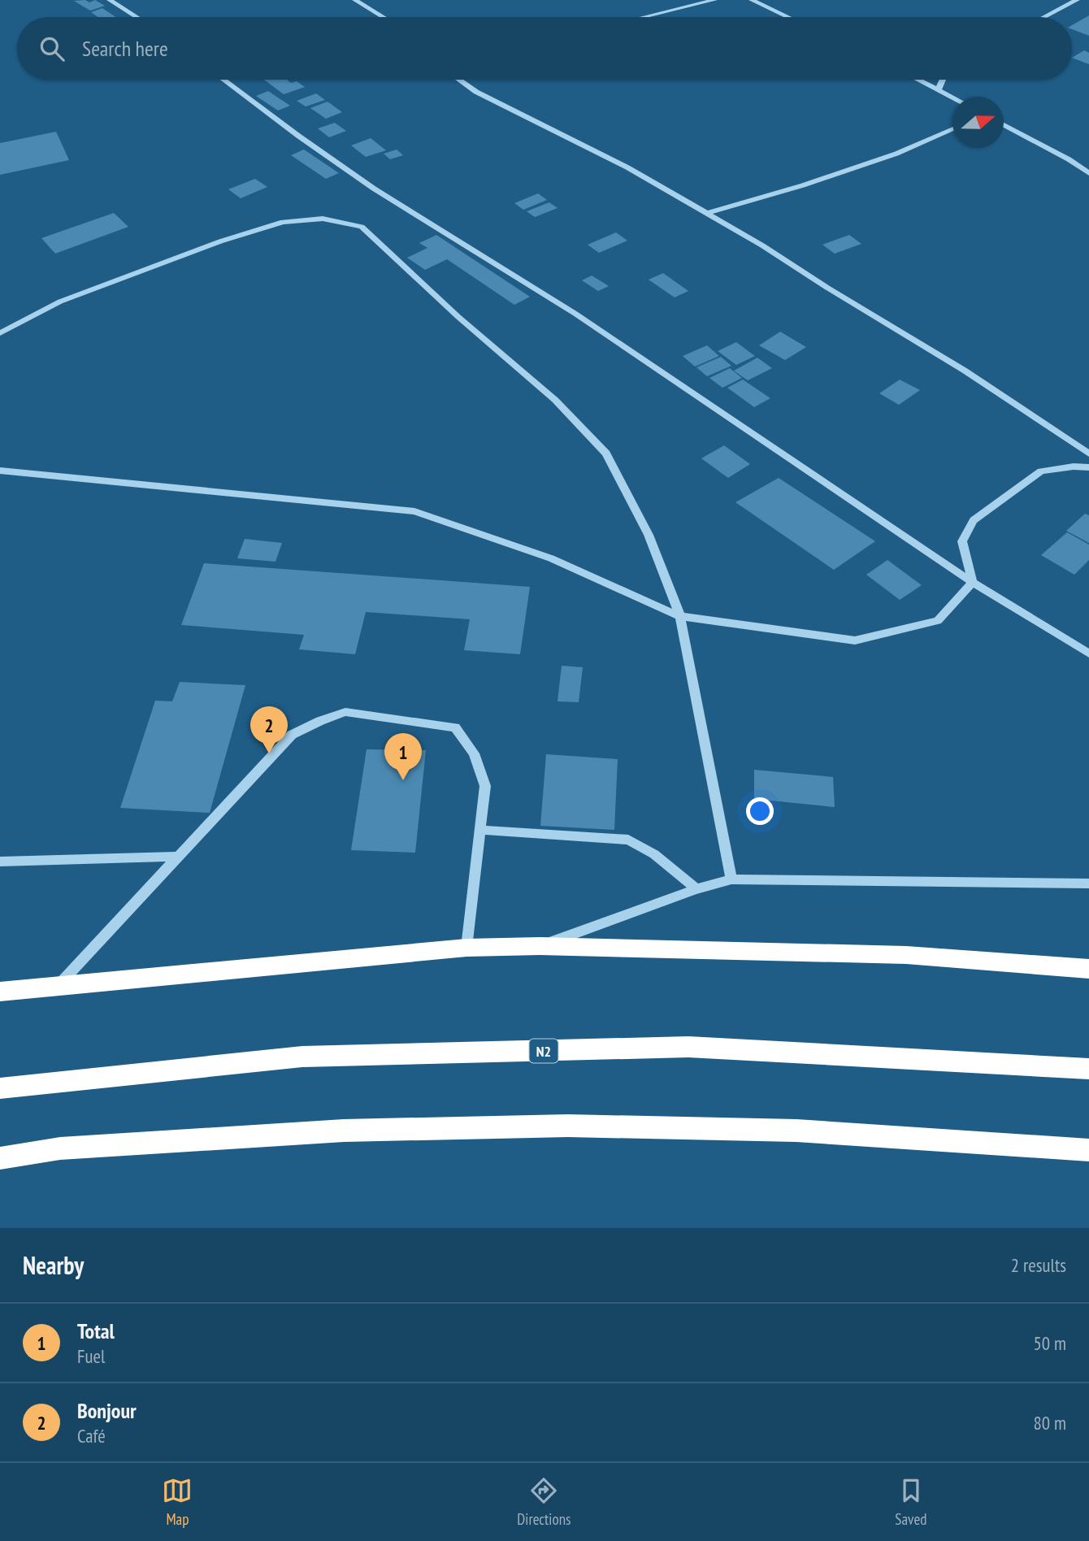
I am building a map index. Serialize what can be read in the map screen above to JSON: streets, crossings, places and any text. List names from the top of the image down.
{
  "streets": {
    "highway": ["N2"]
  },
  "north": "right",
  "page": {
    "search": "Search here",
    "pins": ["2", "1"],
    "heading": ["Nearby", "2 results"],
    "list": [
      {
        "mark": "1",
        "name": "Total",
        "note": "Fuel",
        "value": "50 m"
      },
      {
        "mark": "2",
        "name": "Bonjour",
        "note": "Café",
        "value": "80 m"
      }
    ],
    "nav": ["Map", "Directions", "Saved"]
  }
}
